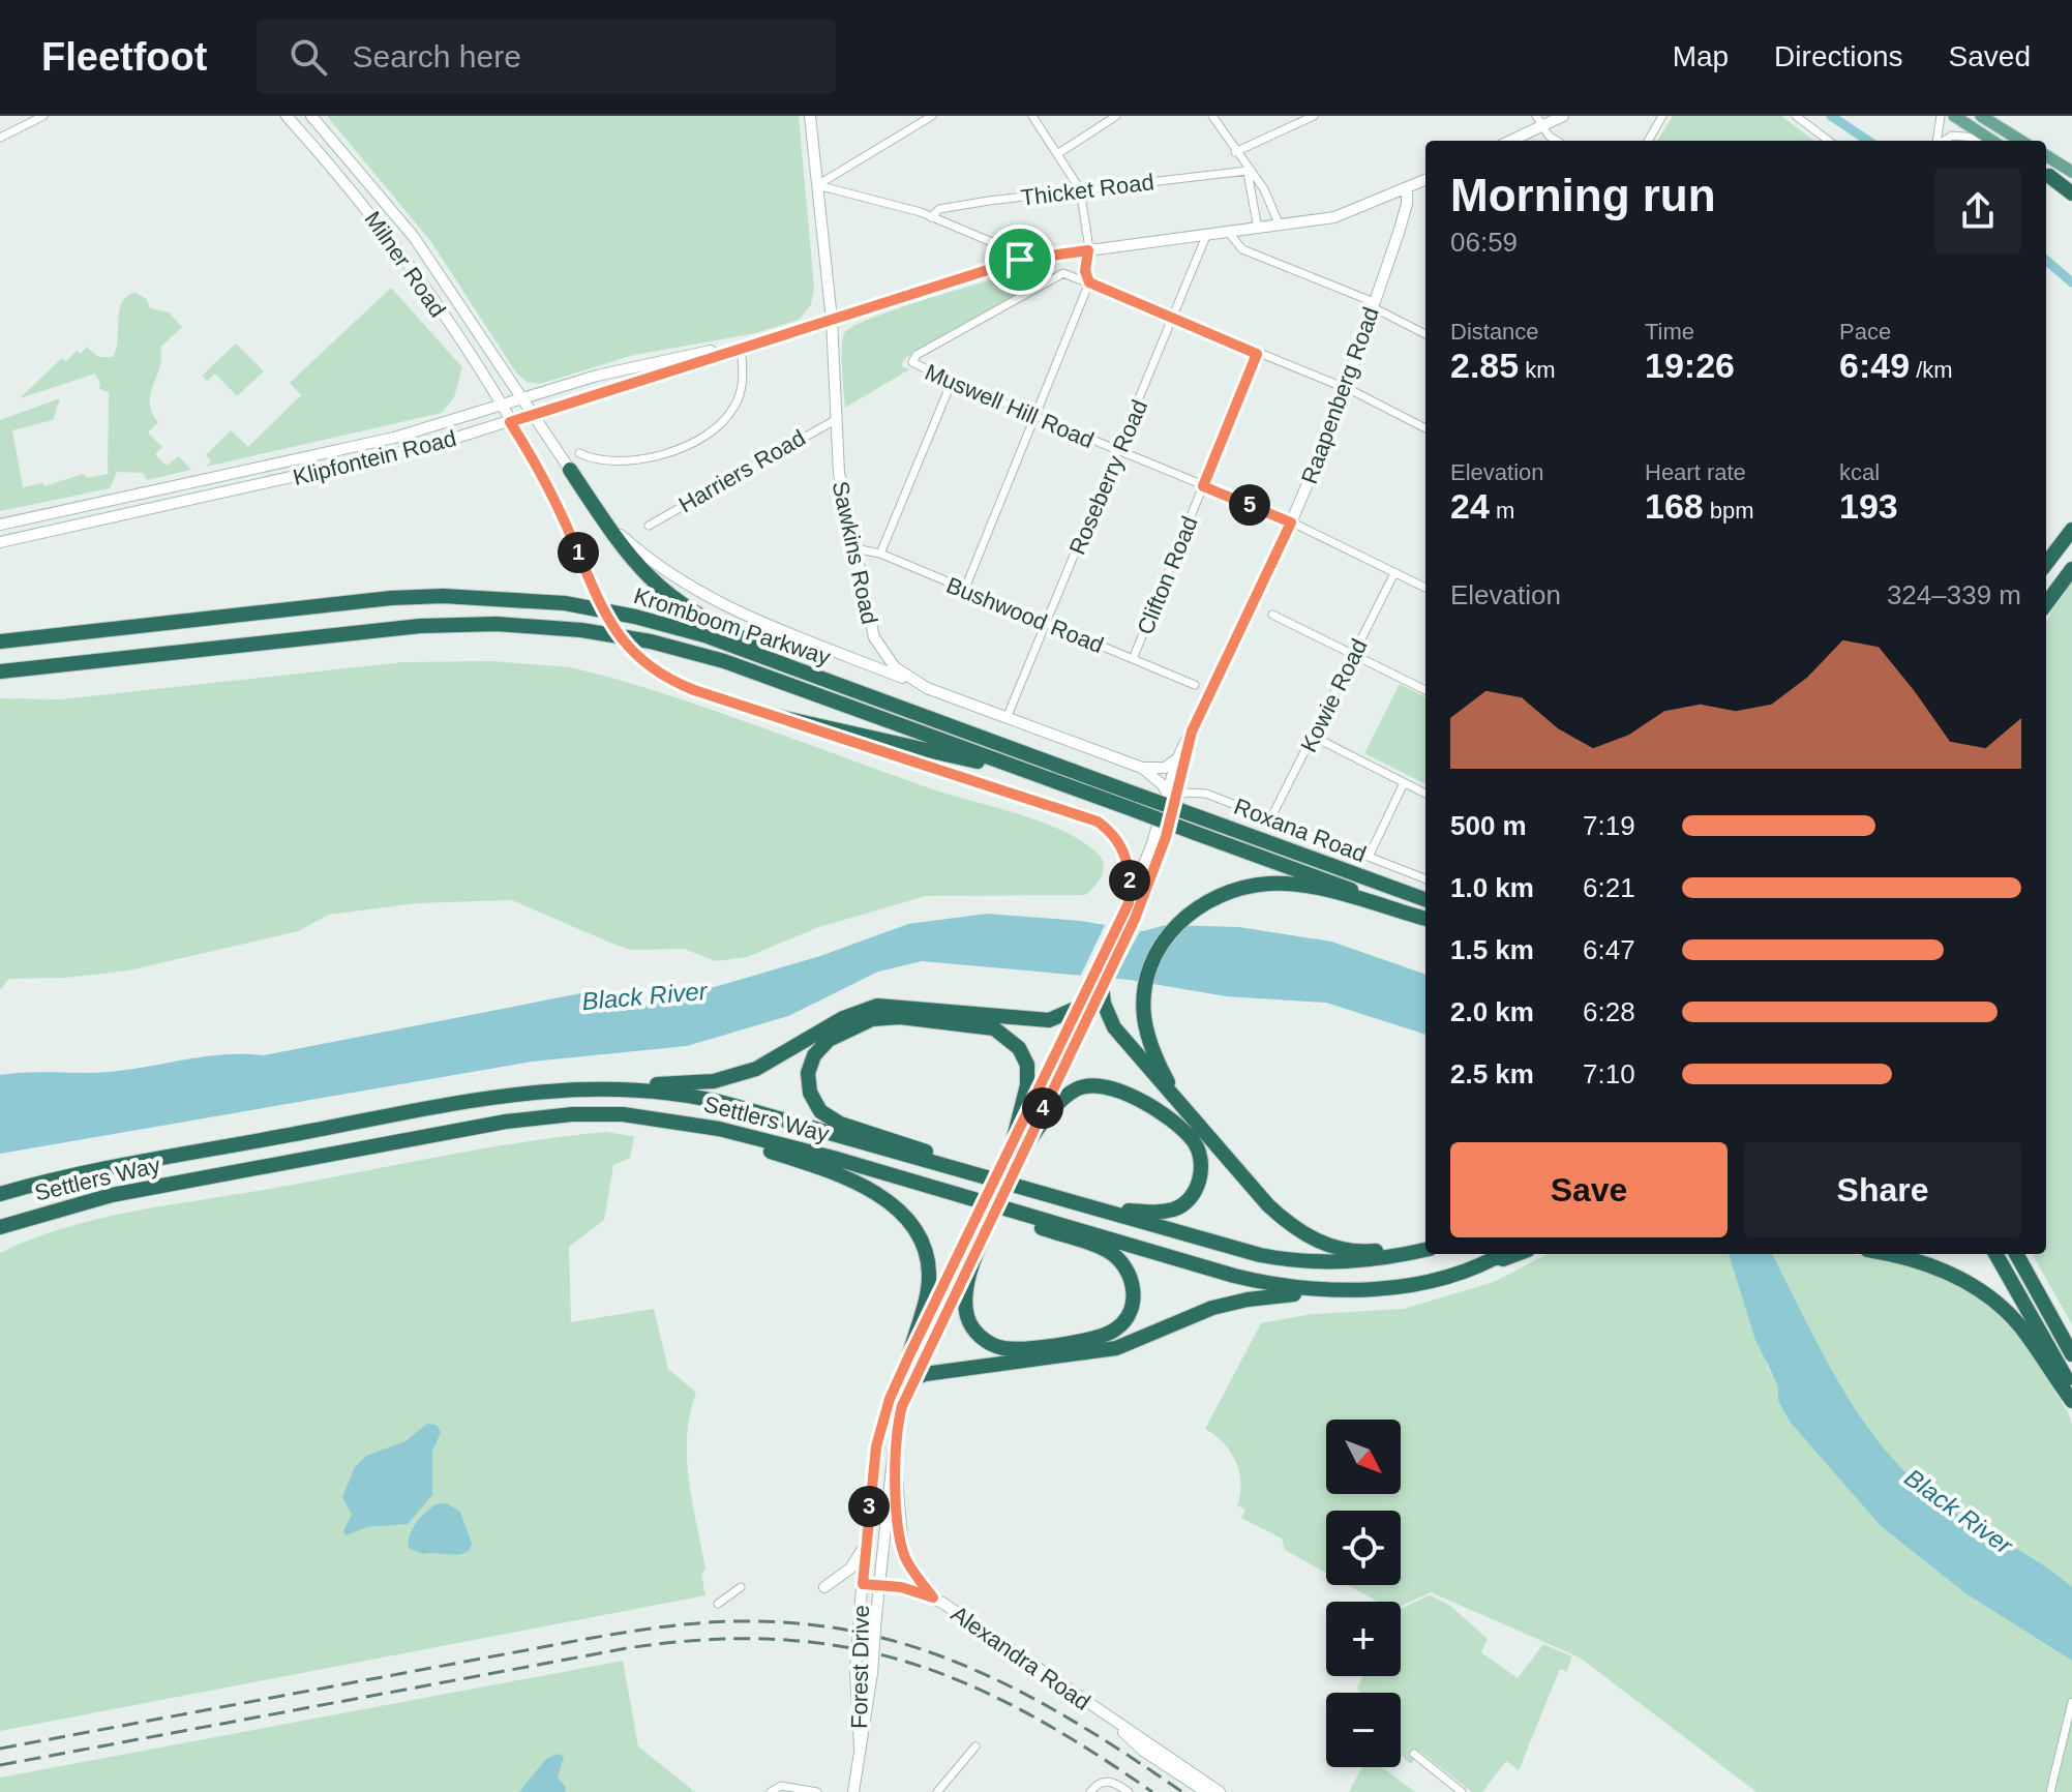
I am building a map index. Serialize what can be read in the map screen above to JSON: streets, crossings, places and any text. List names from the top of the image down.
{
  "streets": {
    "highway": ["Kromboom Parkway", "Settlers Way"],
    "main road": [
      "Milner Road",
      "Raapenberg Road",
      "Klipfontein Road",
      "Sawkins Road",
      "Alexandra Road",
      "Forest Drive"
    ],
    "street": [
      "Thicket Road",
      "Muswell Hill Road",
      "Harriers Road",
      "Roseberry Road",
      "Clifton Road",
      "Bushwood Road",
      "Kowie Road",
      "Roxana Road"
    ]
  },
  "crossings": [
    ["Milner Road", "Raapenberg Road"],
    ["Milner Road", "Klipfontein Road"],
    ["Milner Road", "Sawkins Road"],
    ["Raapenberg Road", "Muswell Hill Road"],
    ["Raapenberg Road", "Klipfontein Road"],
    ["Raapenberg Road", "Sawkins Road"],
    ["Raapenberg Road", "Roxana Road"],
    ["Raapenberg Road", "Alexandra Road"],
    ["Raapenberg Road", "Forest Drive"],
    ["Muswell Hill Road", "Roseberry Road"],
    ["Muswell Hill Road", "Clifton Road"],
    ["Muswell Hill Road", "Kowie Road"],
    ["Klipfontein Road", "Roseberry Road"],
    ["Klipfontein Road", "Sawkins Road"],
    ["Harriers Road", "Sawkins Road"],
    ["Roseberry Road", "Sawkins Road"],
    ["Roseberry Road", "Bushwood Road"],
    ["Sawkins Road", "Bushwood Road"],
    ["Sawkins Road", "Roxana Road"],
    ["Clifton Road", "Bushwood Road"],
    ["Kowie Road", "Roxana Road"],
    ["Alexandra Road", "Forest Drive"]
  ],
  "water": ["Black River"],
  "north": "bottom right",
  "page": {
    "header": "Fleetfoot",
    "search": "Search here",
    "nav": ["Map", "Directions", "Saved"],
    "heading": ["Morning run", "06:59"],
    "stats": [
      ["Distance", "2.85 km"],
      ["Time", "19:26"],
      ["Pace", "6:49 /km"],
      ["Elevation", "24 m"],
      ["Heart rate", "168 bpm"],
      ["kcal", "193"]
    ],
    "pins": [
      "5",
      "1",
      "2",
      "4",
      "3"
    ],
    "chart": ["Elevation", "324–339 m"],
    "list": [
      {
        "name": "500 m",
        "note": "7:19"
      },
      {
        "name": "1.0 km",
        "note": "6:21"
      },
      {
        "name": "1.5 km",
        "note": "6:47"
      },
      {
        "name": "2.0 km",
        "note": "6:28"
      },
      {
        "name": "2.5 km",
        "note": "7:10"
      }
    ],
    "buttons": ["Save", "Share"],
    "map_buttons": ["+", "−"]
  }
}
